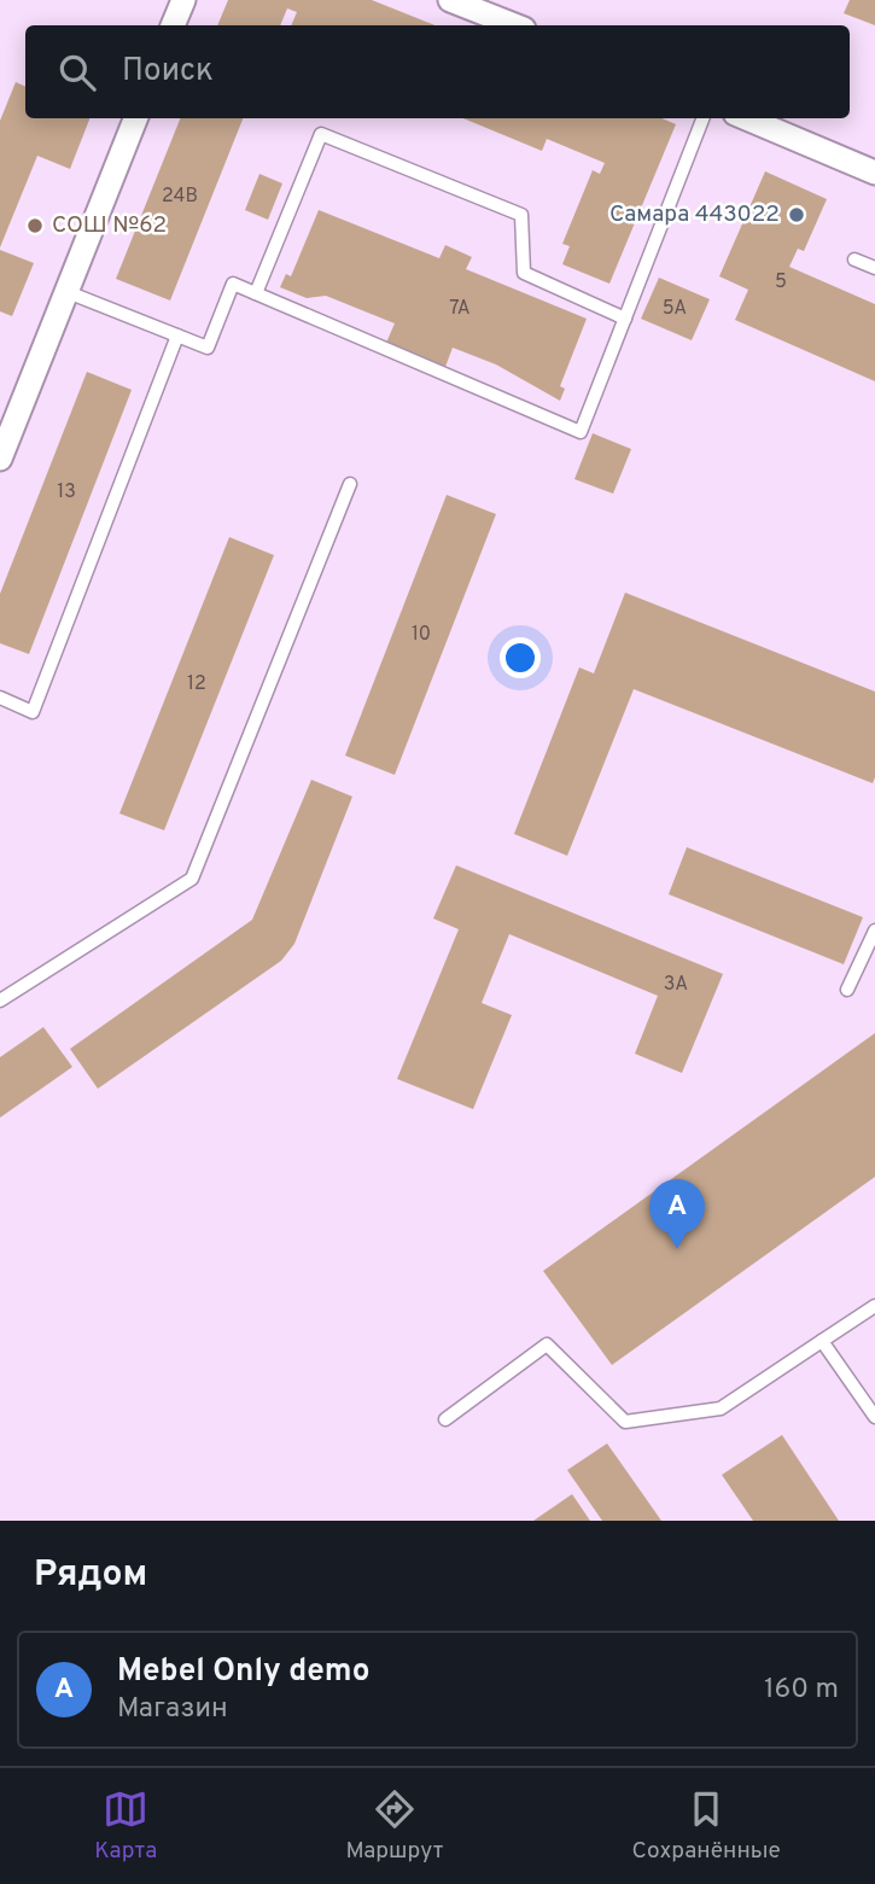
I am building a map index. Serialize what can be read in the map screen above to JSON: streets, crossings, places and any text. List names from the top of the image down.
{
  "places": ["Самара 443022", "СОШ №62"],
  "house_numbers": [
    "24В",
    "5",
    "7А",
    "5А",
    "13",
    "10",
    "12",
    "3А"
  ],
  "page": {
    "search": "Поиск",
    "pins": "A",
    "heading": "Рядом",
    "list": [
      {
        "mark": "A",
        "name": "Mebel Only demo",
        "note": "Магазин",
        "value": "160 m"
      }
    ],
    "nav": ["Карта", "Маршрут", "Сохранённые"]
  }
}
